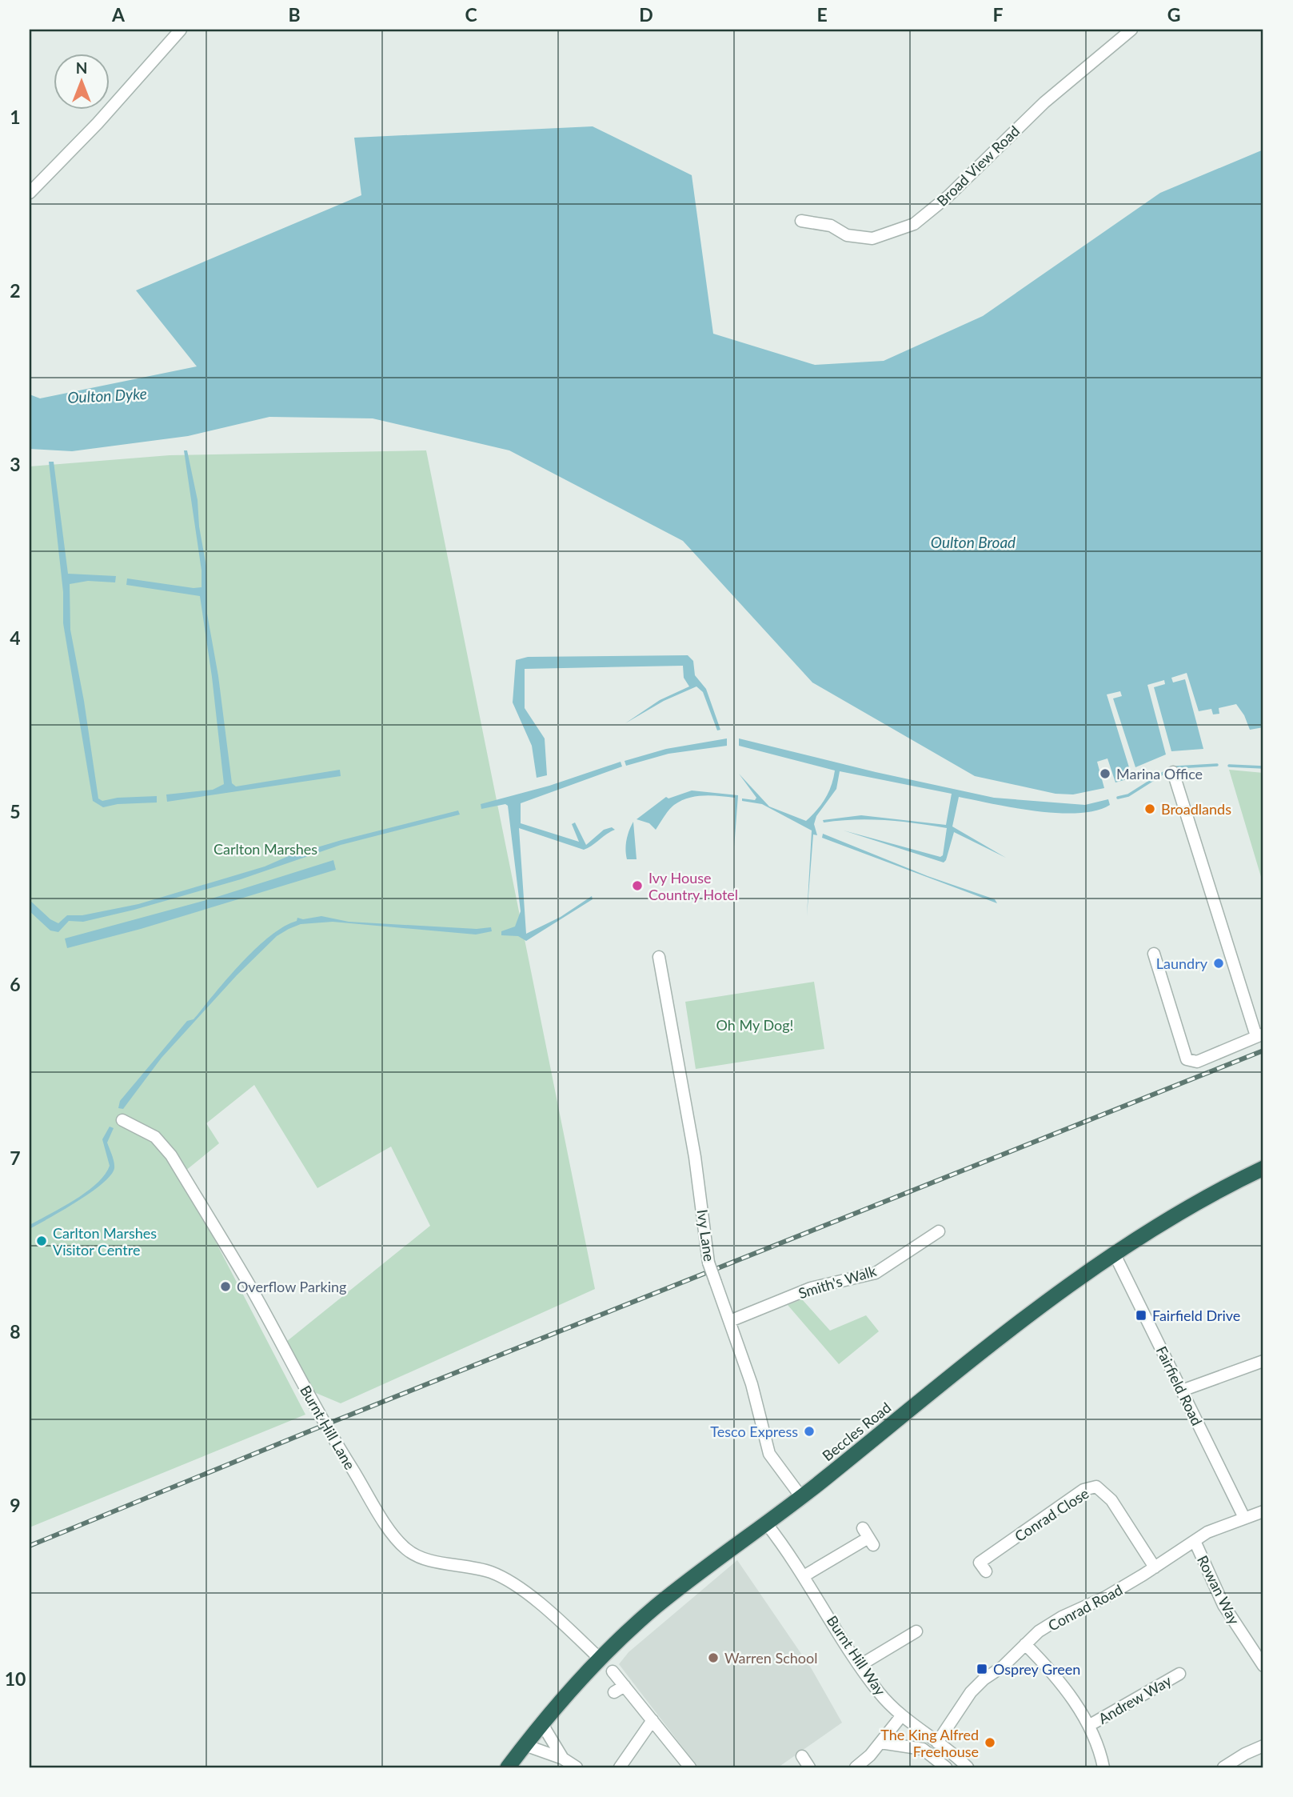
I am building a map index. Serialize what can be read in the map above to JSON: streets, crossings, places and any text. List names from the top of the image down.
{
  "streets": {
    "highway": ["Beccles Road"],
    "street": [
      "Broad View Road",
      "Ivy Lane",
      "Smith's Walk",
      "Fairfield Road",
      "Burnt Hill Lane",
      "Conrad Close",
      "Rowan Way",
      "Conrad Road",
      "Burnt Hill Way",
      "Andrew Way"
    ]
  },
  "crossings": [
    ["Ivy Lane", "Smith's Walk"],
    ["Ivy Lane", "Beccles Road"],
    ["Fairfield Road", "Beccles Road"],
    ["Fairfield Road", "Conrad Road"],
    ["Burnt Hill Lane", "Beccles Road"],
    ["Beccles Road", "Burnt Hill Way"],
    ["Conrad Close", "Conrad Road"],
    ["Rowan Way", "Conrad Road"],
    ["Conrad Road", "Burnt Hill Way"]
  ],
  "water": ["Oulton Dyke", "Oulton Broad"],
  "parks": ["Carlton Marshes", "Oh My Dog!"],
  "places": {
    "other": [
      "Marina Office",
      "Broadlands",
      "Ivy House Country Hotel",
      "Laundry",
      "Carlton Marshes Visitor Centre",
      "Overflow Parking",
      "Tesco Express",
      "Warren School",
      "The King Alfred Freehouse"
    ],
    "transit": ["Fairfield Drive", "Osprey Green"]
  },
  "north": "top",
  "grid": {
    "columns": [
      "A",
      "B",
      "C",
      "D",
      "E",
      "F",
      "G"
    ],
    "rows": [
      "1",
      "2",
      "3",
      "4",
      "5",
      "6",
      "7",
      "8",
      "9",
      "10"
    ]
  }
}
